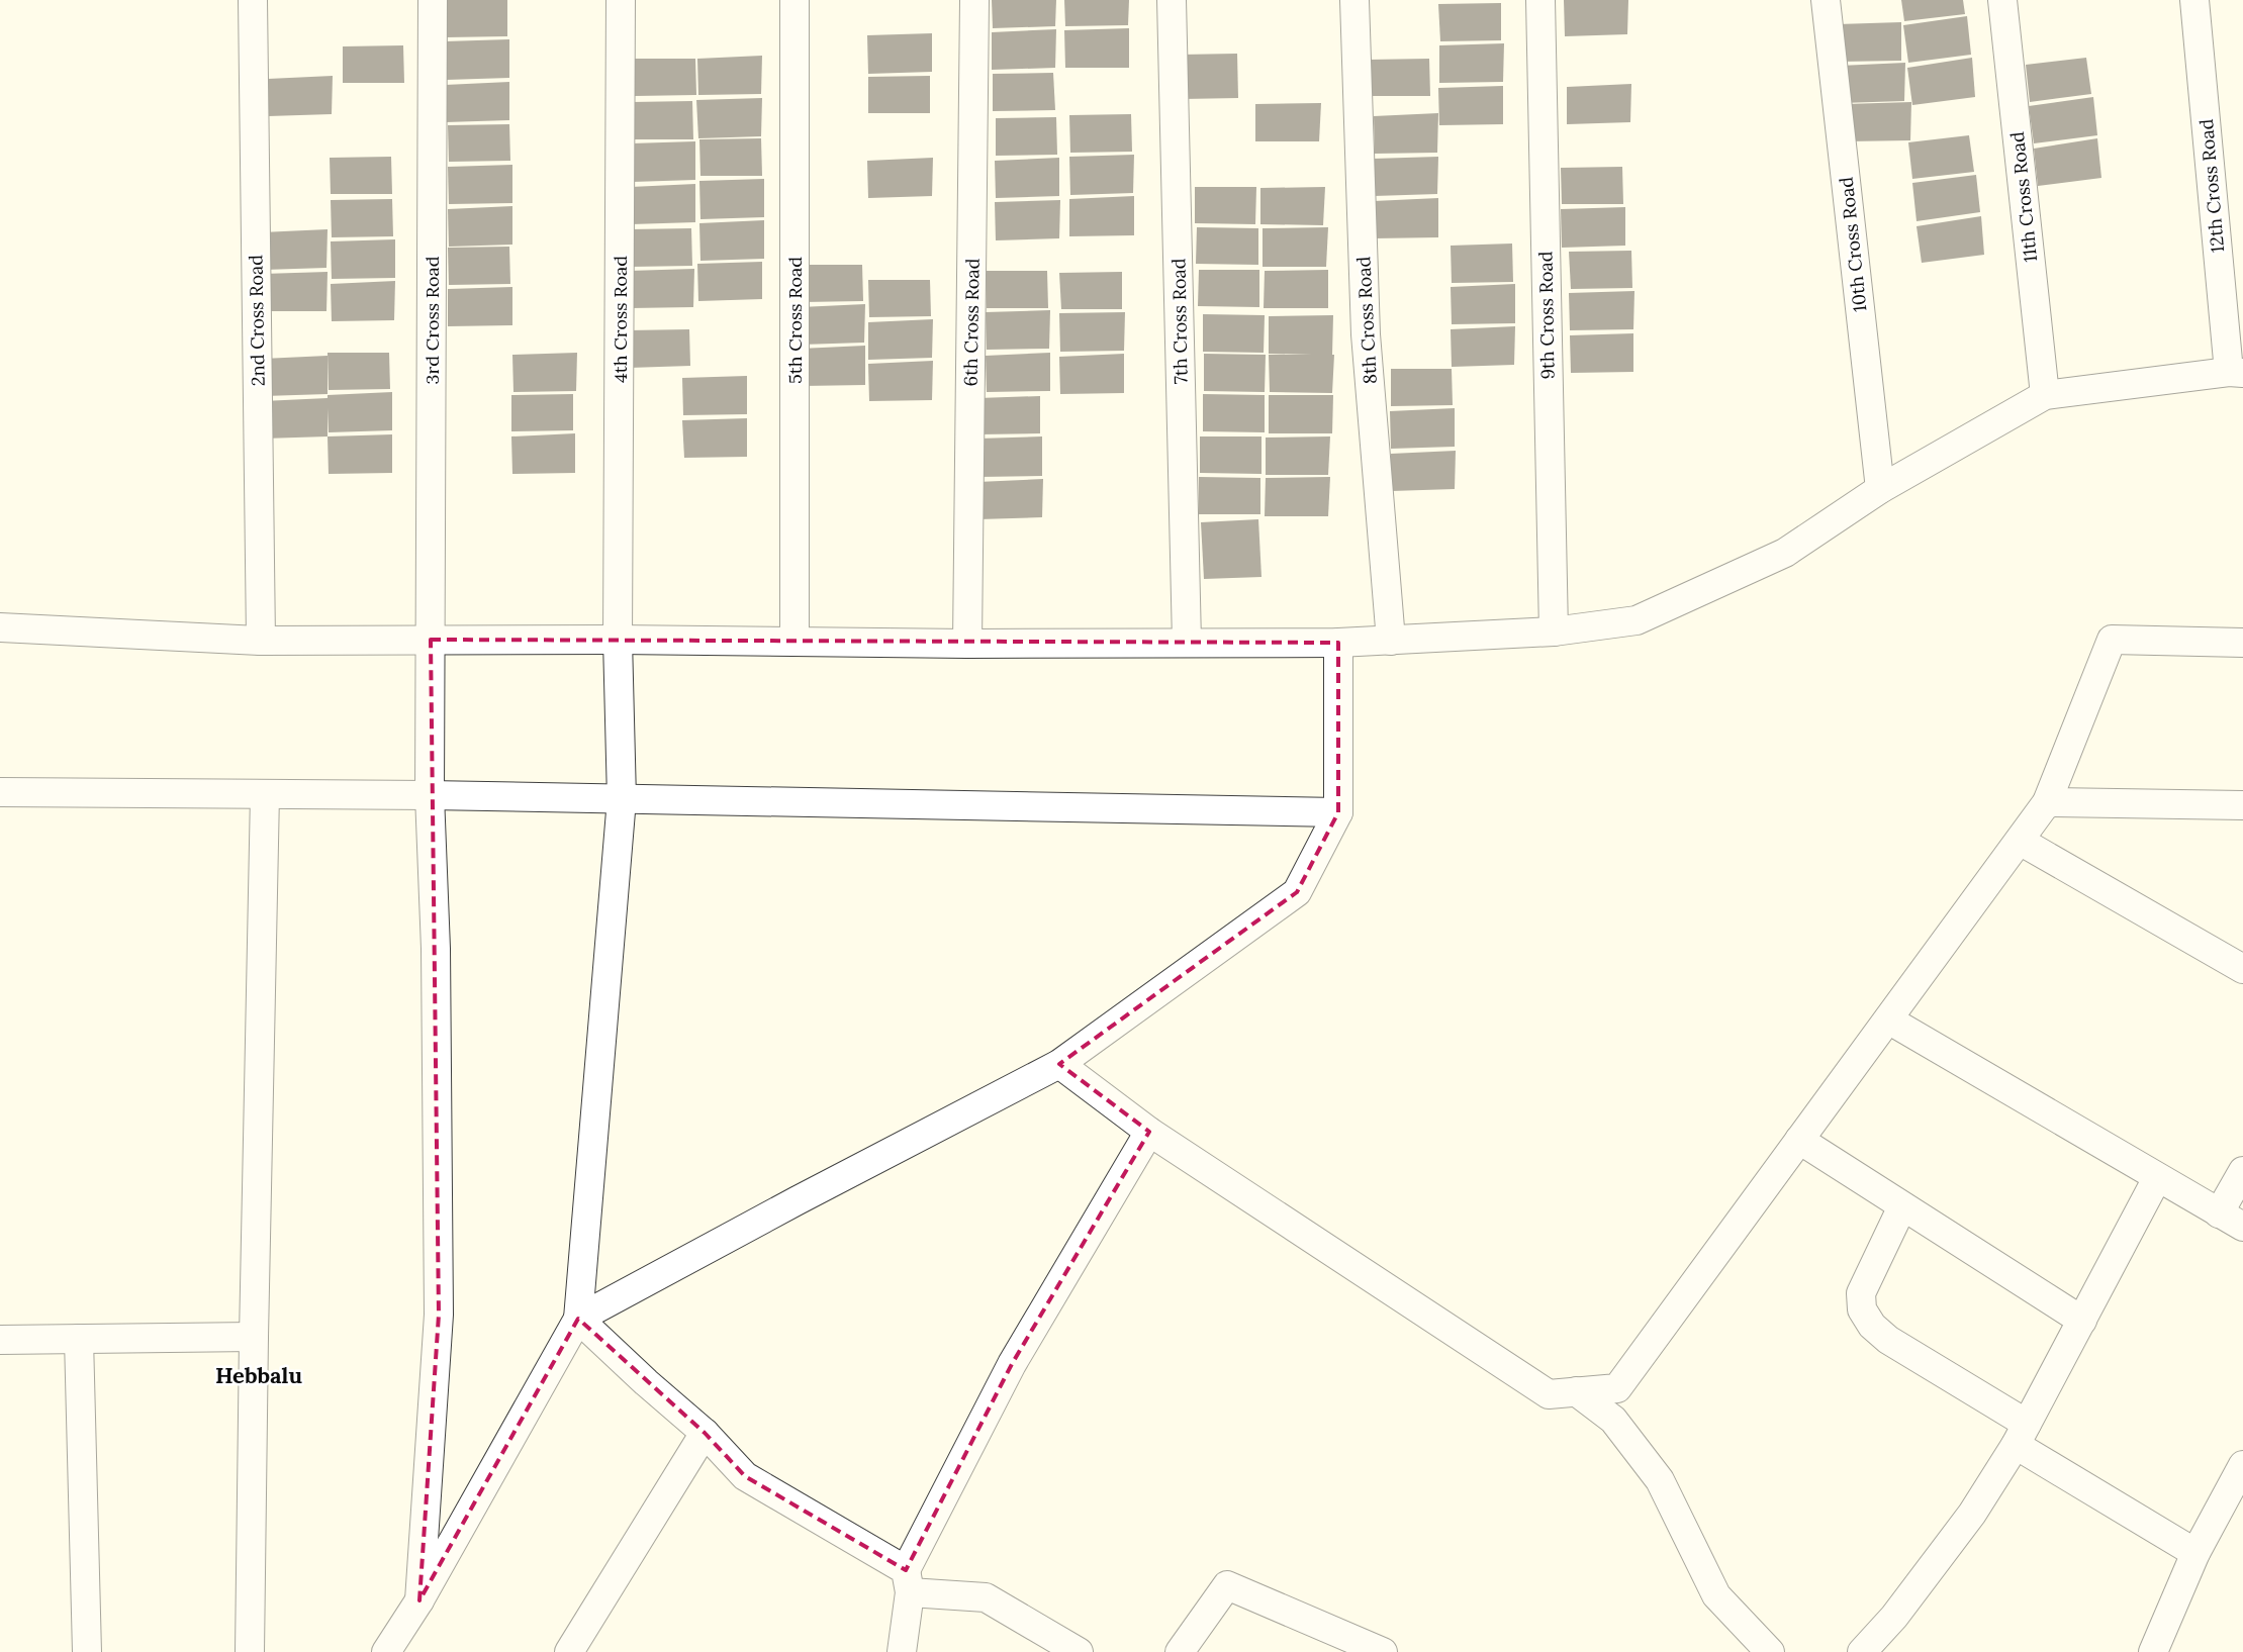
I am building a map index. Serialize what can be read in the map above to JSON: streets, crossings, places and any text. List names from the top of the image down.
{
  "streets": {
    "street": [
      "12th Cross Road",
      "11th Cross Road",
      "10th Cross Road",
      "9th Cross Road",
      "4th Cross Road",
      "2nd Cross Road",
      "3rd Cross Road",
      "5th Cross Road",
      "8th Cross Road",
      "7th Cross Road",
      "6th Cross Road"
    ]
  },
  "districts": ["Hebbalu"]
}
